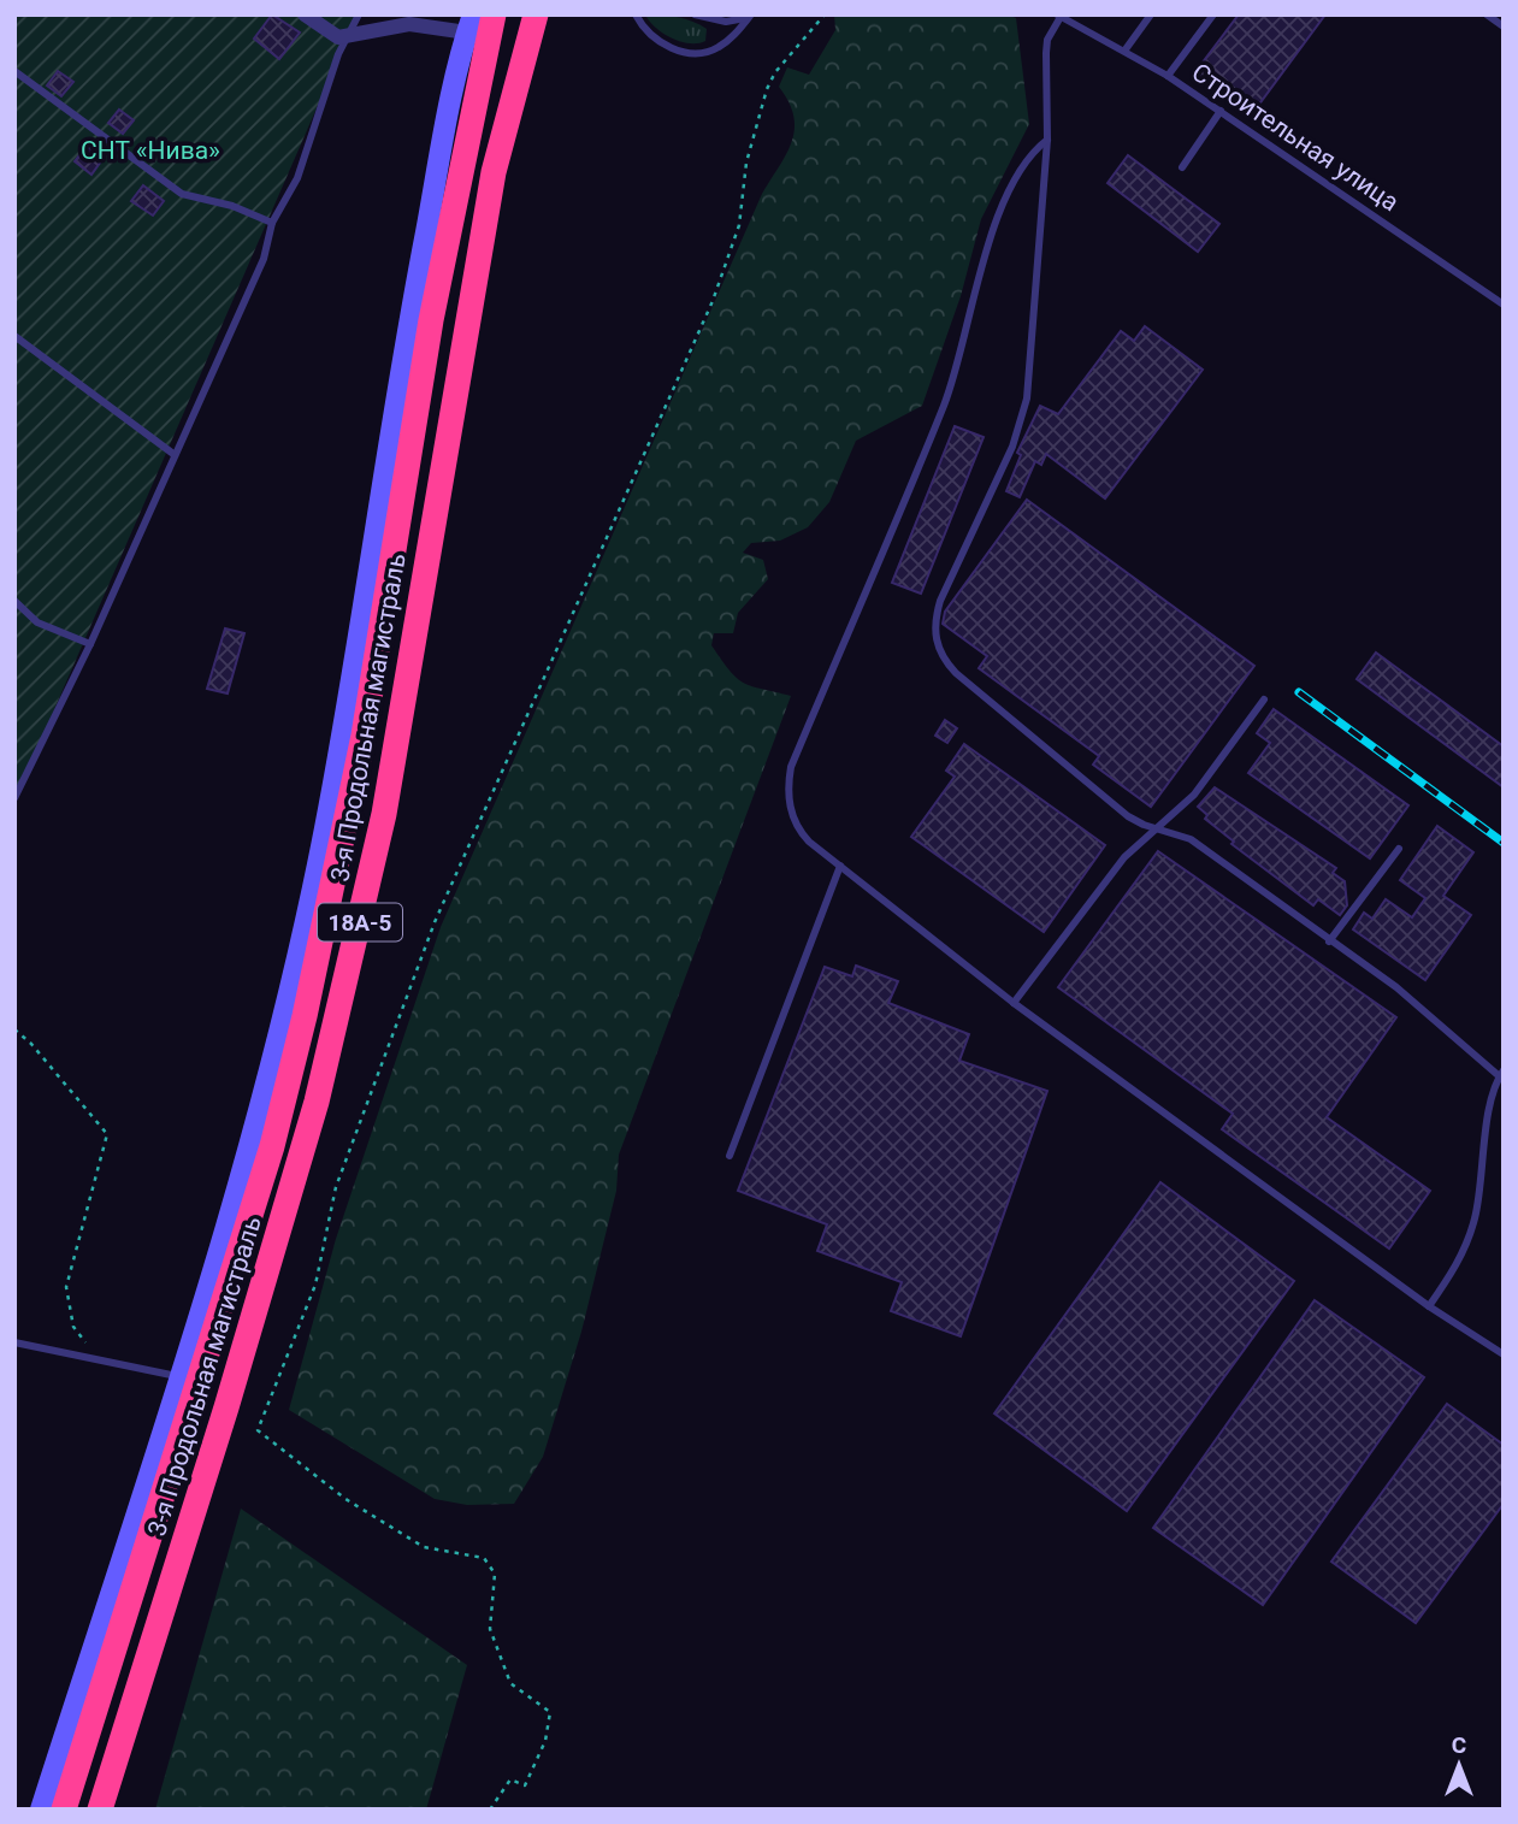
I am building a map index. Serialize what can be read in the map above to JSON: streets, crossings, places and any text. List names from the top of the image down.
{
  "streets": {
    "highway": ["3-я Продольная магистраль", "18А-5"],
    "lane": ["Строительная улица"]
  },
  "parks": ["СНТ «Нива»"],
  "north": "top"
}
